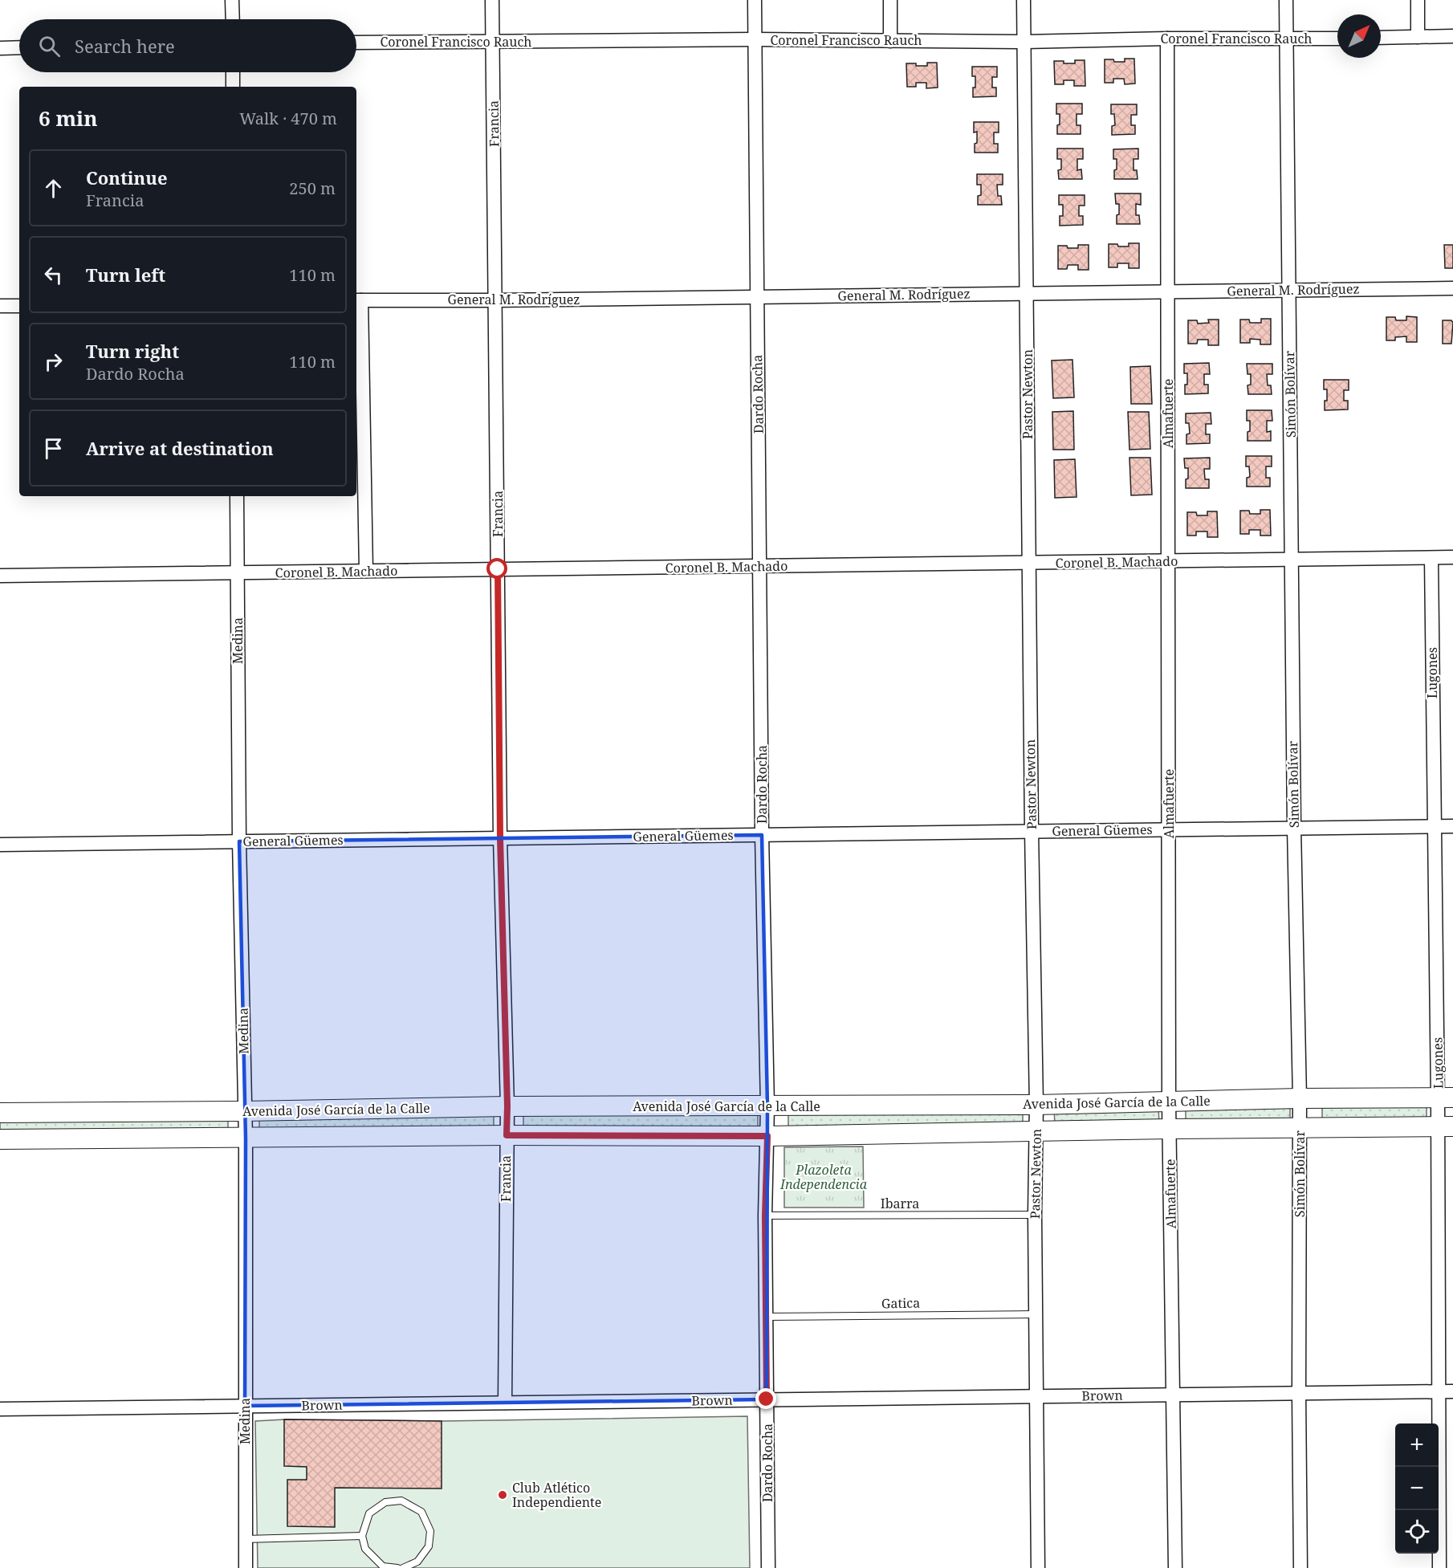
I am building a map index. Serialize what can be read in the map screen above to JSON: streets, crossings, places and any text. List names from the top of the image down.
{
  "streets": {
    "main road": ["Avenida José García de la Calle"],
    "street": [
      "Coronel Francisco Rauch",
      "Francia",
      "General M. Rodríguez",
      "Dardo Rocha",
      "Pastor Newton",
      "Simón Bolívar",
      "Almafuerte",
      "Coronel B. Machado",
      "Medina",
      "Lugones",
      "General Güemes",
      "Brown"
    ],
    "lane": ["Ibarra", "Gatica"]
  },
  "crossings": [
    ["Coronel Francisco Rauch", "Francia"],
    ["Coronel Francisco Rauch", "Dardo Rocha"],
    ["Coronel Francisco Rauch", "Pastor Newton"],
    ["Coronel Francisco Rauch", "Simón Bolívar"],
    ["Coronel Francisco Rauch", "Almafuerte"],
    ["Francia", "General M. Rodríguez"],
    ["Francia", "Coronel B. Machado"],
    ["Francia", "General Güemes"],
    ["Francia", "Avenida José García de la Calle"],
    ["Francia", "Brown"],
    ["General M. Rodríguez", "Dardo Rocha"],
    ["General M. Rodríguez", "Pastor Newton"],
    ["General M. Rodríguez", "Simón Bolívar"],
    ["General M. Rodríguez", "Almafuerte"],
    ["Dardo Rocha", "Coronel B. Machado"],
    ["Dardo Rocha", "General Güemes"],
    ["Dardo Rocha", "Avenida José García de la Calle"],
    ["Dardo Rocha", "Ibarra"],
    ["Dardo Rocha", "Gatica"],
    ["Dardo Rocha", "Brown"],
    ["Pastor Newton", "Coronel B. Machado"],
    ["Pastor Newton", "General Güemes"],
    ["Pastor Newton", "Avenida José García de la Calle"],
    ["Pastor Newton", "Ibarra"],
    ["Pastor Newton", "Gatica"],
    ["Pastor Newton", "Brown"],
    ["Simón Bolívar", "Coronel B. Machado"],
    ["Simón Bolívar", "General Güemes"],
    ["Simón Bolívar", "Avenida José García de la Calle"],
    ["Simón Bolívar", "Brown"],
    ["Almafuerte", "Coronel B. Machado"],
    ["Almafuerte", "General Güemes"],
    ["Almafuerte", "Avenida José García de la Calle"],
    ["Almafuerte", "Brown"],
    ["Coronel B. Machado", "Medina"],
    ["Coronel B. Machado", "Lugones"],
    ["Medina", "General Güemes"],
    ["Medina", "Avenida José García de la Calle"],
    ["Medina", "Brown"],
    ["Lugones", "General Güemes"],
    ["Lugones", "Avenida José García de la Calle"],
    ["Lugones", "Brown"]
  ],
  "parks": ["Plazoleta Independencia"],
  "places": ["Club Atlético Independiente"],
  "north": "top right",
  "page": {
    "search": "Search here",
    "heading": ["6 min", "Walk · 470 m"],
    "list": [
      ["Continue", "Francia", "250 m"],
      ["Turn left", "110 m"],
      ["Turn right", "Dardo Rocha", "110 m"],
      "Arrive at destination"
    ],
    "map_buttons": ["+", "−"]
  }
}
